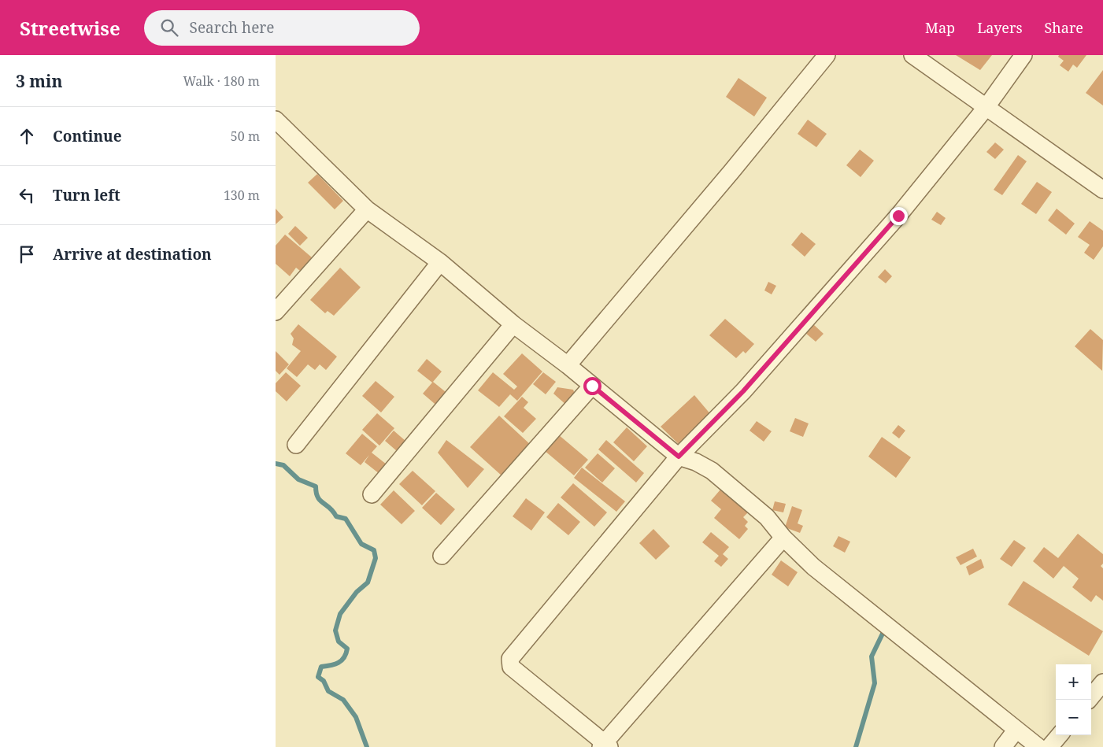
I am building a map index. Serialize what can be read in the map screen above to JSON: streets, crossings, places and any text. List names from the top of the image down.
{
  "page": {
    "header": "Streetwise",
    "search": "Search here",
    "nav": ["Map", "Layers", "Share"],
    "heading": ["3 min", "Walk · 180 m"],
    "list": [
      ["Continue", "50 m"],
      ["Turn left", "130 m"],
      "Arrive at destination"
    ],
    "map_buttons": ["+", "−"]
  }
}
